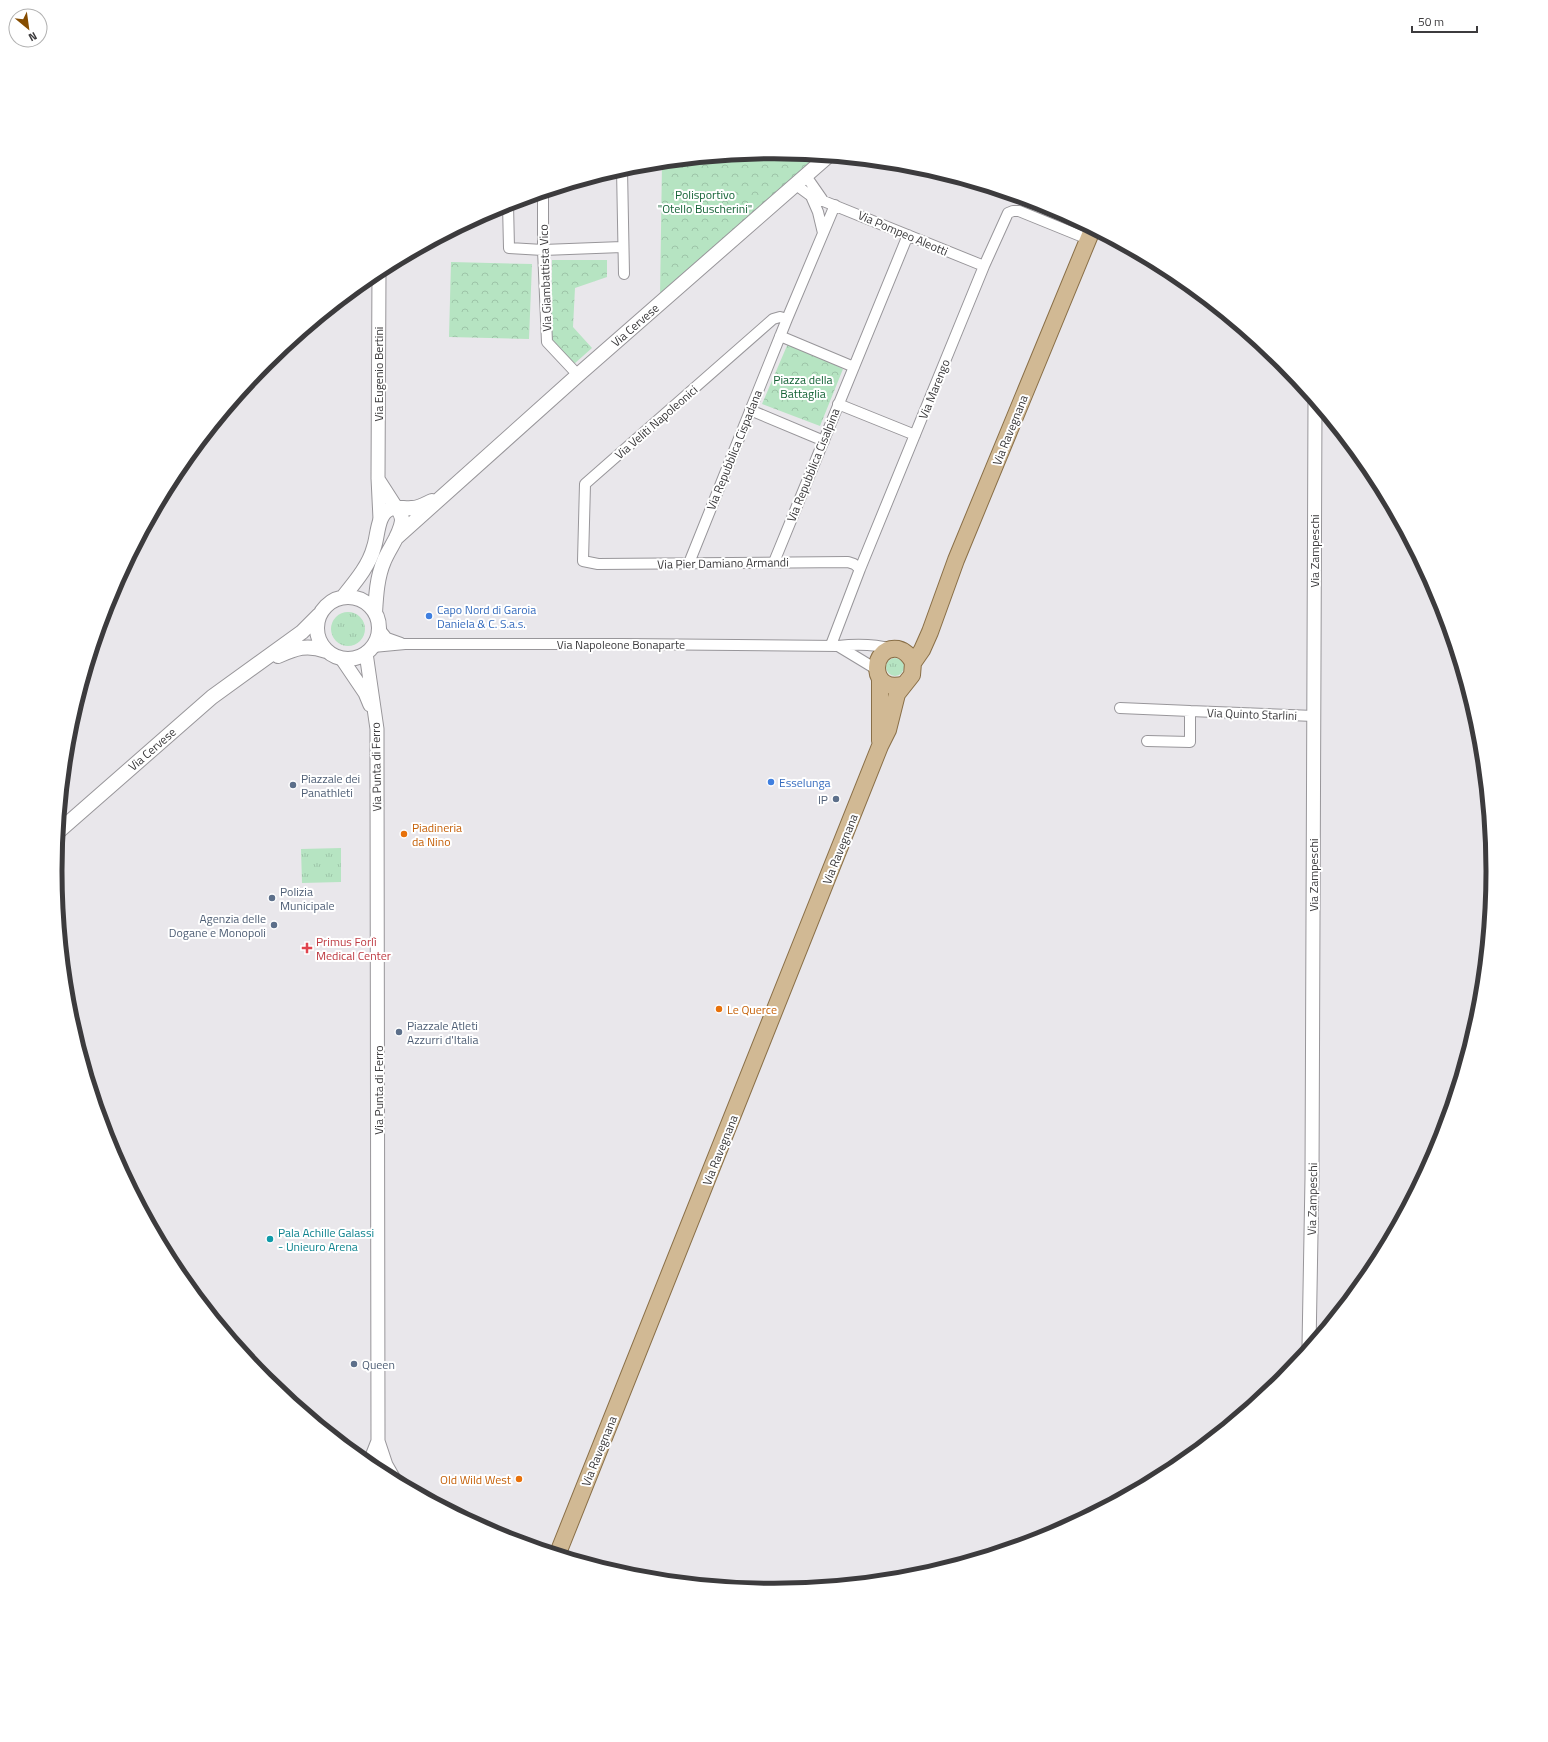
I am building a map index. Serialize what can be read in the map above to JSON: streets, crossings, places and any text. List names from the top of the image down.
{
  "streets": {
    "main road": ["Via Cervese", "Via Ravegnana"],
    "street": [
      "Via Pompeo Aleotti",
      "Via Giambattista Vico",
      "Via Eugenio Bertini",
      "Via Marengo",
      "Via Veliti Napoleonici",
      "Via Repubblica Cispadana",
      "Via Repubblica Cisalpina",
      "Via Zampeschi",
      "Via Pier Damiano Armandi",
      "Via Napoleone Bonaparte",
      "Via Quinto Starlini",
      "Via Punta di Ferro"
    ]
  },
  "crossings": [
    ["Via Pompeo Aleotti", "Via Marengo"],
    ["Via Pompeo Aleotti", "Via Repubblica Cispadana"],
    ["Via Pompeo Aleotti", "Via Repubblica Cisalpina"],
    ["Via Giambattista Vico", "Via Cervese"],
    ["Via Cervese", "Via Eugenio Bertini"],
    ["Via Cervese", "Via Napoleone Bonaparte"],
    ["Via Cervese", "Via Punta di Ferro"],
    ["Via Marengo", "Via Ravegnana"],
    ["Via Marengo", "Via Pier Damiano Armandi"],
    ["Via Marengo", "Via Napoleone Bonaparte"],
    ["Via Veliti Napoleonici", "Via Repubblica Cispadana"],
    ["Via Veliti Napoleonici", "Via Pier Damiano Armandi"],
    ["Via Ravegnana", "Via Napoleone Bonaparte"],
    ["Via Repubblica Cispadana", "Via Pier Damiano Armandi"],
    ["Via Repubblica Cisalpina", "Via Pier Damiano Armandi"],
    ["Via Zampeschi", "Via Quinto Starlini"],
    ["Via Napoleone Bonaparte", "Via Punta di Ferro"]
  ],
  "parks": ["Polisportivo \"Otello Buscherini\"", "Piazza della Battaglia"],
  "places": {
    "other": [
      "Capo Nord di Garoia Daniela & C. S.a.s.",
      "Esselunga",
      "Piazzale dei Panathleti",
      "IP",
      "Piadineria da Nino",
      "Polizia Municipale",
      "Agenzia delle Dogane e Monopoli",
      "Le Querce",
      "Piazzale Atleti Azzurri d'Italia",
      "Pala Achille Galassi - Unieuro Arena",
      "Queen",
      "Old Wild West"
    ],
    "health": ["Primus Forlì Medical Center"]
  },
  "scale_bar": "50 m",
  "north": "bottom right"
}
